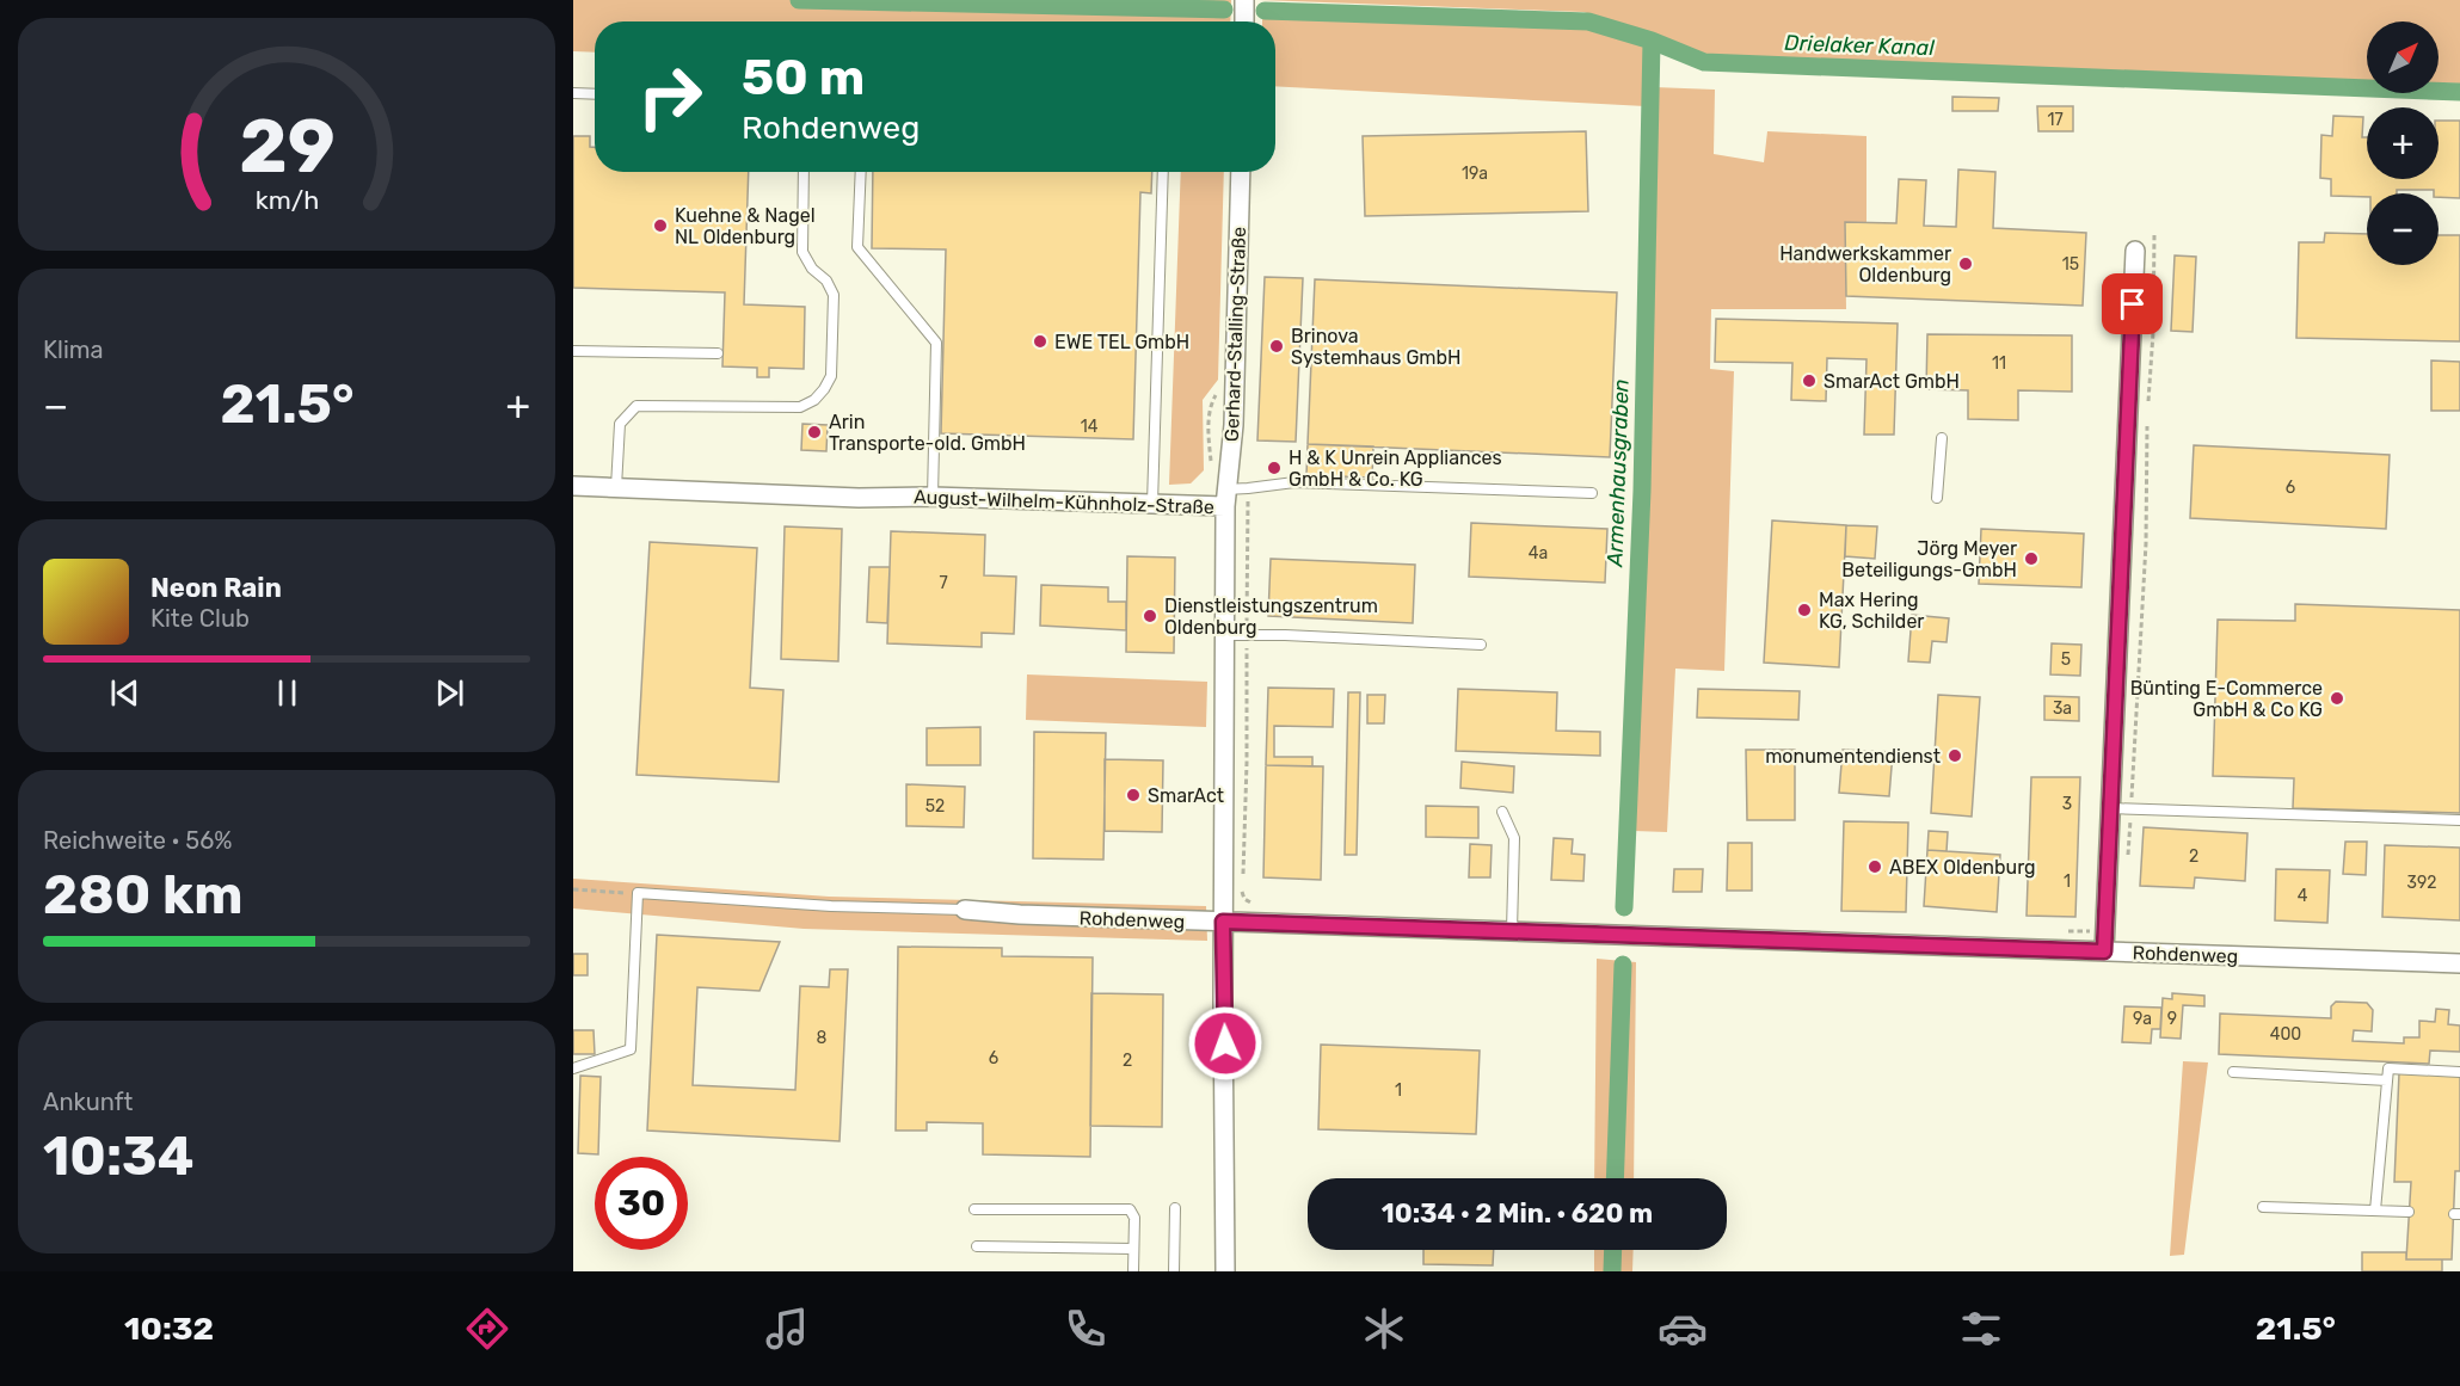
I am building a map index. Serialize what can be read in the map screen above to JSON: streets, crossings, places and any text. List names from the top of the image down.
{
  "streets": {
    "street": ["Gerhard-Stalling-Straße", "August-Wilhelm-Kühnholz-Straße", "Rohdenweg"]
  },
  "crossings": [
    ["Gerhard-Stalling-Straße", "August-Wilhelm-Kühnholz-Straße"],
    ["August-Wilhelm-Kühnholz-Straße", "Rohdenweg"]
  ],
  "water": ["Drielaker Kanal", "Armenhausgraben"],
  "places": [
    "Kuehne & Nagel NL Oldenburg",
    "Handwerkskammer Oldenburg",
    "EWE TEL GmbH",
    "Brinova Systemhaus GmbH",
    "SmarAct GmbH",
    "Arin Transporte-old. GmbH",
    "H & K Unrein Appliances GmbH & Co. KG",
    "Jörg Meyer Beteiligungs-GmbH",
    "Max Hering KG, Schilder",
    "Dienstleistungszentrum Oldenburg",
    "Bünting E-Commerce GmbH & Co KG",
    "monumentendienst",
    "SmarAct",
    "ABEX Oldenburg"
  ],
  "house_numbers": [
    "17",
    "19a",
    "15",
    "11",
    "14",
    "6",
    "4a",
    "7",
    "5",
    "3a",
    "3",
    "52",
    "2",
    "1",
    "392",
    "4",
    "9a",
    "9",
    "400",
    "8",
    "6",
    "2",
    "1"
  ],
  "north": "top right",
  "page": {
    "map_buttons": ["+", "−"],
    "turn": ["50 m", "Rohdenweg"],
    "tile": [
      "Klima",
      ["Reichweite · 56%", "280 km"],
      ["Ankunft", "10:34"]
    ],
    "heat": ["−", "21.5°", "+"],
    "song": ["Neon Rain", "Kite Club"],
    "limit": "30",
    "trip": "10:34 · 2 Min. · 620 m",
    "tabs": ["10:32", "21.5°"],
    "gauge": ["29", "km/h"]
  }
}
